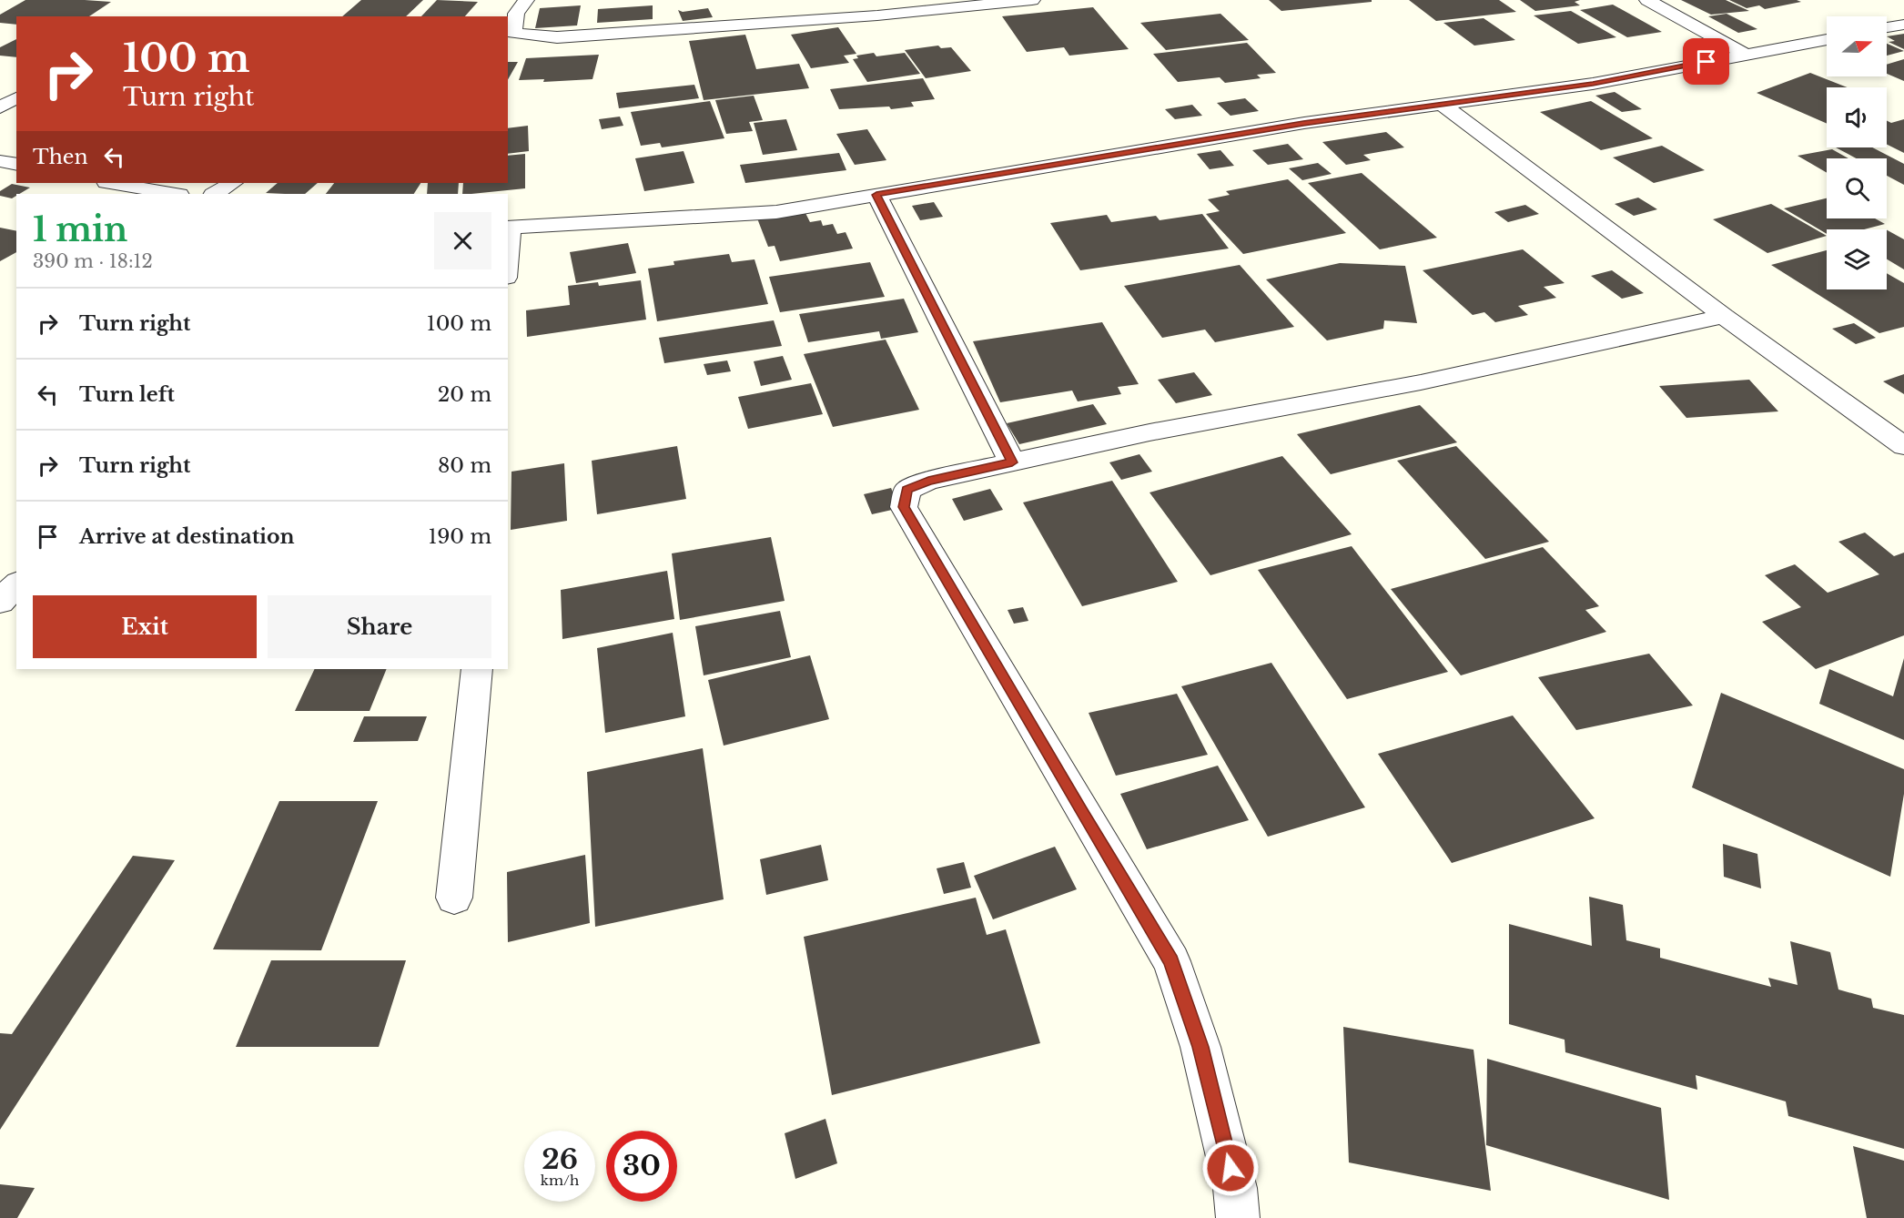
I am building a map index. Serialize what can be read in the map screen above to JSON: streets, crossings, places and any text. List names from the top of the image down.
{
  "north": "right",
  "page": {
    "turn": ["100 m", "Turn right"],
    "then": "Then",
    "heading": ["1 min", "390 m · 18:12"],
    "list": [
      {
        "name": "Turn right",
        "value": "100 m"
      },
      {
        "name": "Turn left",
        "value": "20 m"
      },
      {
        "name": "Turn right",
        "value": "80 m"
      },
      {
        "name": "Arrive at destination",
        "value": "190 m"
      }
    ],
    "buttons": ["Exit", "Share"],
    "speed": "26 km/h",
    "limit": "30"
  }
}
